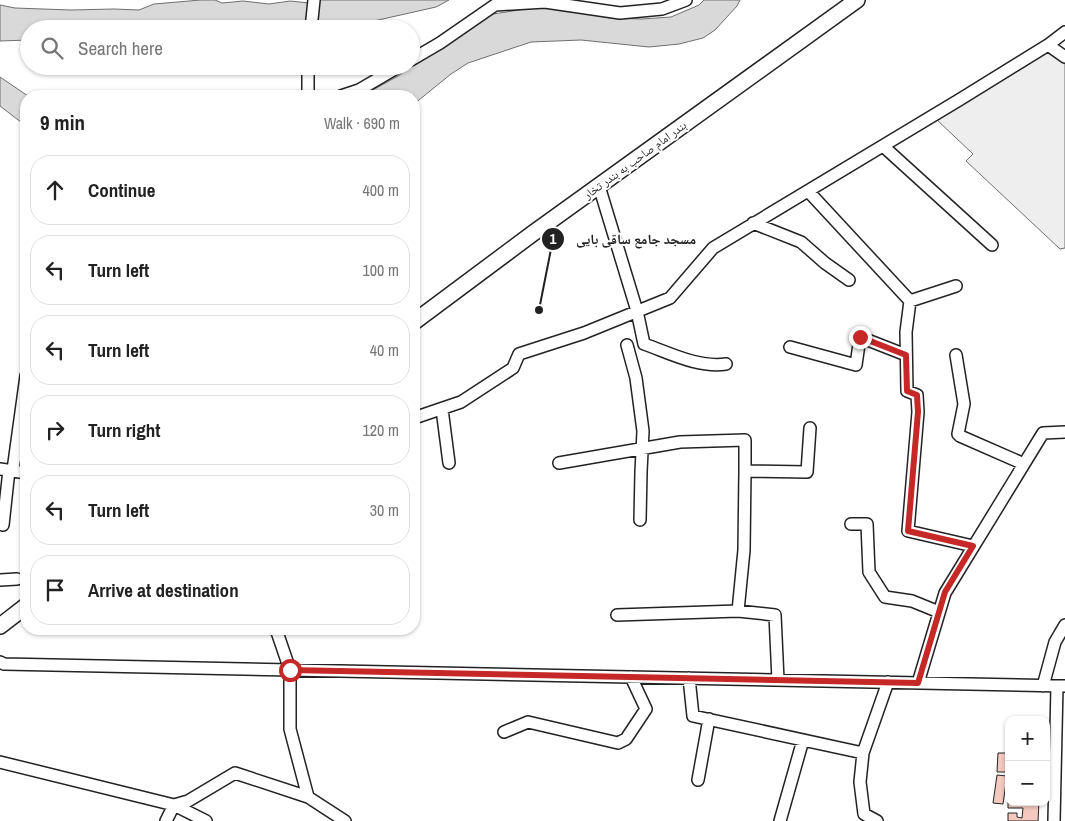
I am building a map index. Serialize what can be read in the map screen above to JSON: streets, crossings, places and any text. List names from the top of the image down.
{
  "streets": {
    "main road": ["بندر امام صاحب به بندر تخار"]
  },
  "places": ["مسجد جامع ساقی بایی"],
  "page": {
    "search": "Search here",
    "heading": ["9 min", "Walk · 690 m"],
    "list": [
      ["Continue", "400 m"],
      ["Turn left", "100 m"],
      ["Turn left", "40 m"],
      ["Turn right", "120 m"],
      ["Turn left", "30 m"],
      "Arrive at destination"
    ],
    "map_buttons": ["+", "−"]
  }
}
